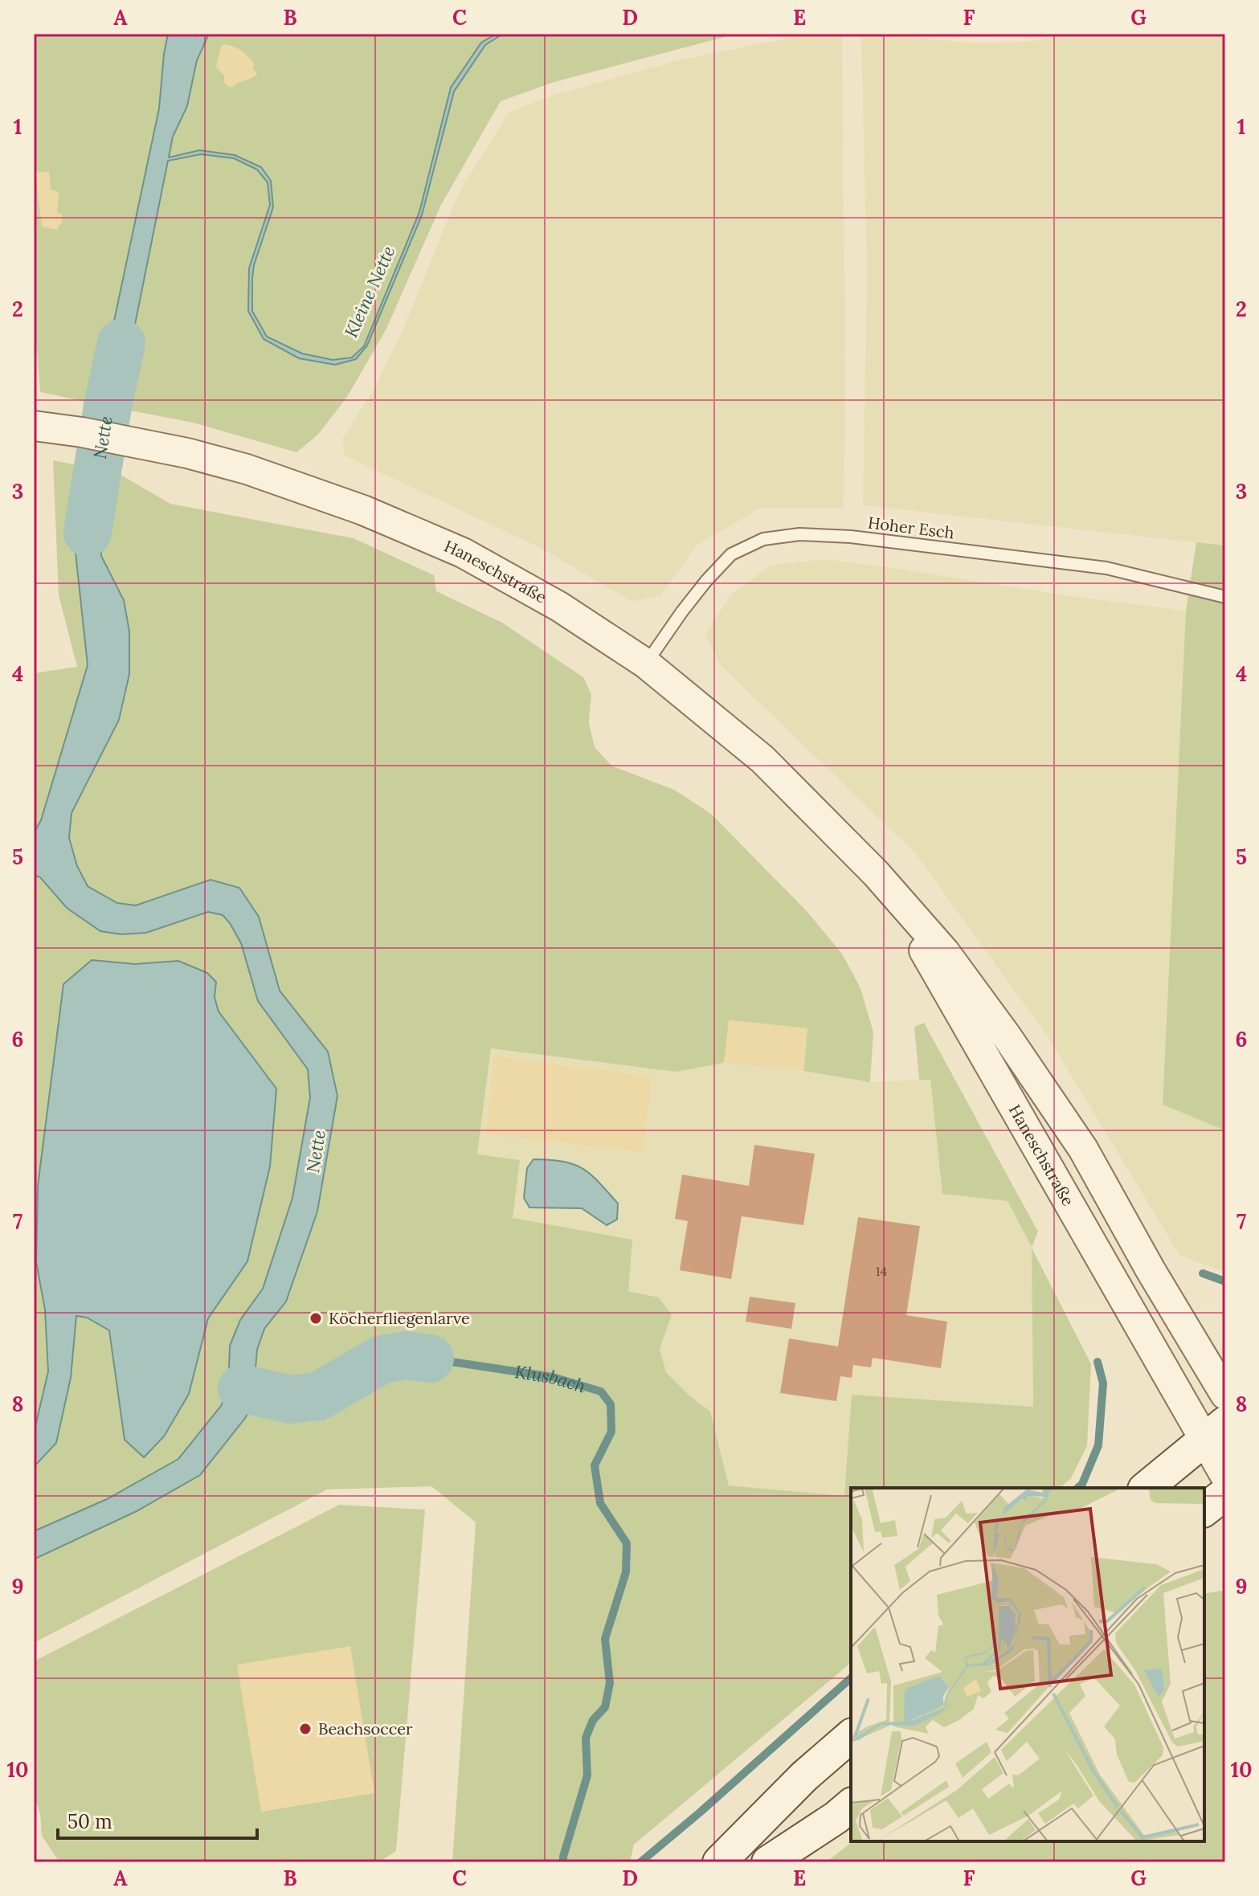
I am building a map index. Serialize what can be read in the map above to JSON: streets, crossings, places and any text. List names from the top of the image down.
{
  "streets": {
    "street": ["Haneschstraße"],
    "lane": ["Hoher Esch"]
  },
  "crossings": [
    ["Hoher Esch", "Haneschstraße"]
  ],
  "water": ["Kleine Nette", "Nette", "Klusbach"],
  "places": ["Köcherfliegenlarve", "Beachsoccer"],
  "house_numbers": ["14"],
  "scale_bar": "50 m",
  "grid": {
    "columns": [
      "A",
      "B",
      "C",
      "D",
      "E",
      "F",
      "G"
    ],
    "rows": [
      "1",
      "2",
      "3",
      "4",
      "5",
      "6",
      "7",
      "8",
      "9",
      "10"
    ]
  }
}
